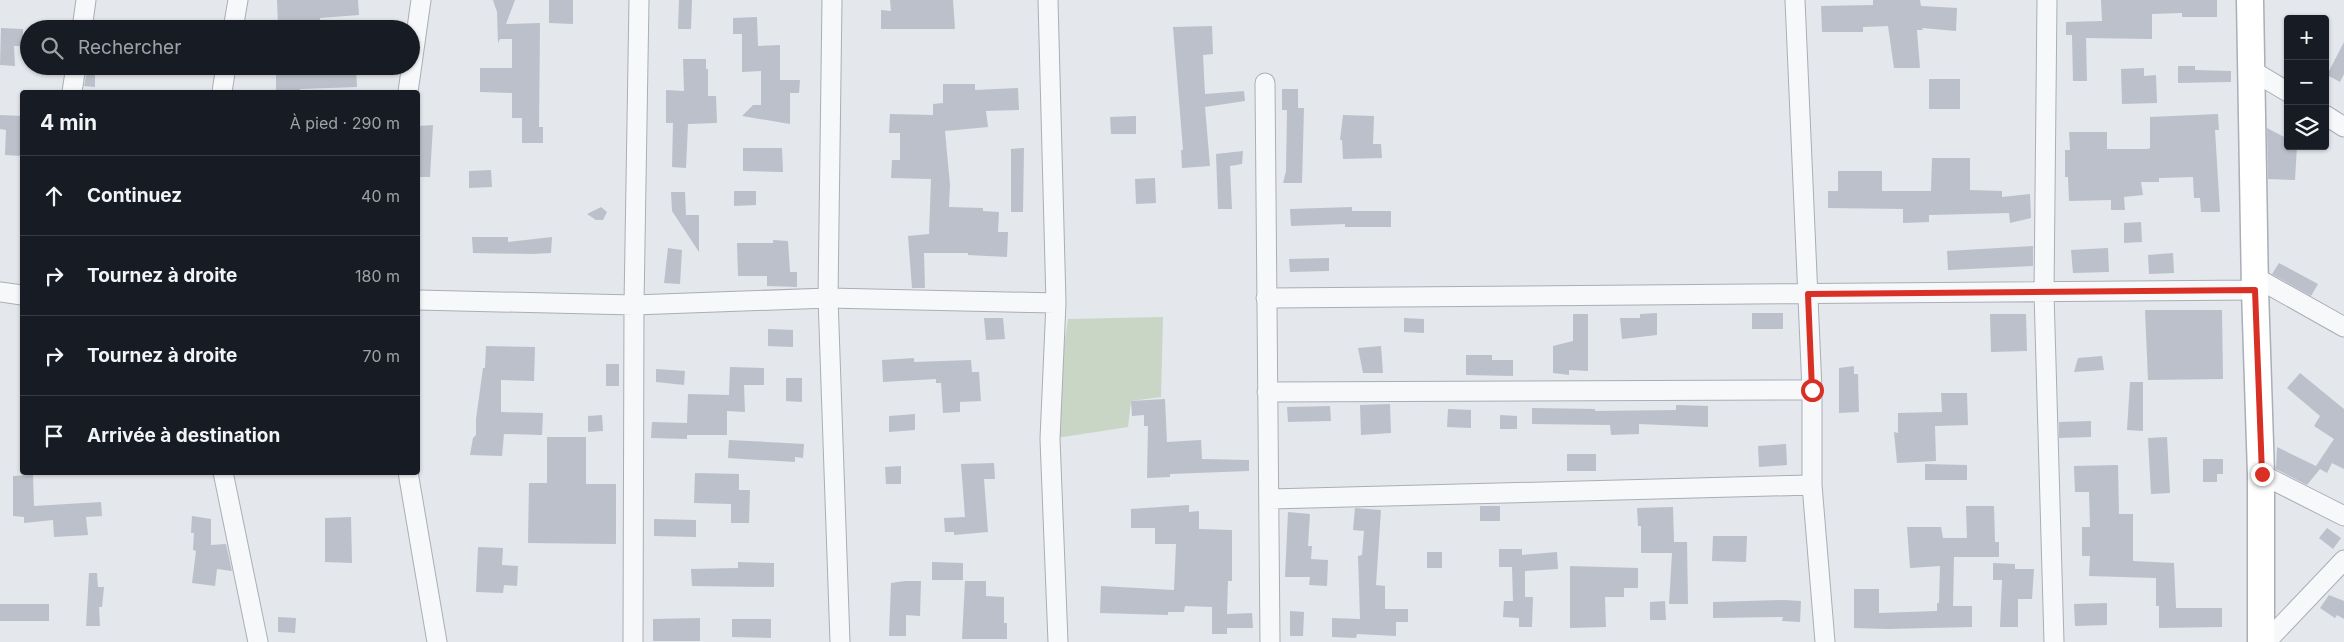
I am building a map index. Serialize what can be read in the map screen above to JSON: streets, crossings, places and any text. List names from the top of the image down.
{
  "page": {
    "map_buttons": ["+", "−"],
    "search": "Rechercher",
    "heading": ["4 min", "À pied · 290 m"],
    "list": [
      ["Continuez", "40 m"],
      ["Tournez à droite", "180 m"],
      ["Tournez à droite", "70 m"],
      "Arrivée à destination"
    ]
  }
}
